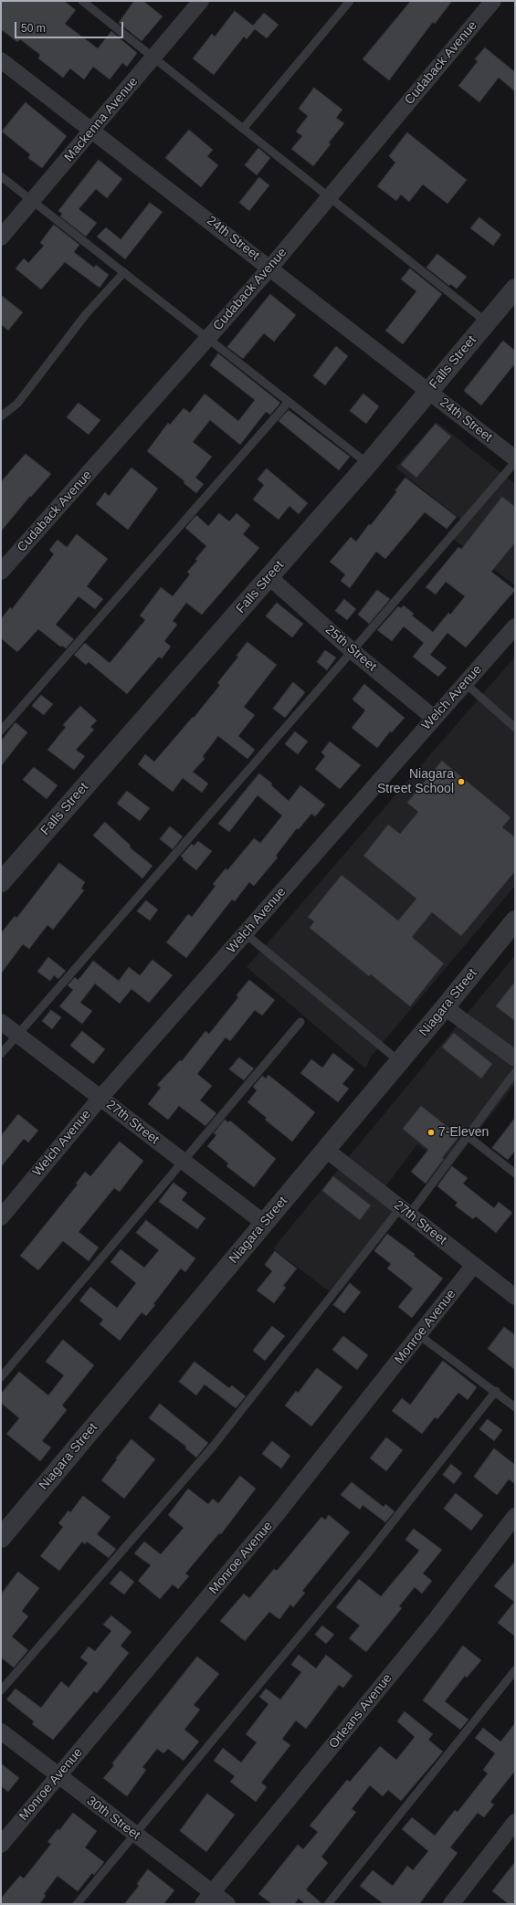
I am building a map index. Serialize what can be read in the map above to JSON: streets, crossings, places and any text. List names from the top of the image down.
{
  "streets": {
    "street": [
      "Cudaback Avenue",
      "Mackenna Avenue",
      "24th Street",
      "Falls Street",
      "25th Street",
      "Welch Avenue",
      "Niagara Street",
      "27th Street",
      "Monroe Avenue",
      "Orleans Avenue",
      "30th Street"
    ]
  },
  "crossings": [
    ["Cudaback Avenue", "24th Street"],
    ["Mackenna Avenue", "24th Street"],
    ["24th Street", "Falls Street"],
    ["Falls Street", "25th Street"],
    ["25th Street", "Welch Avenue"],
    ["Welch Avenue", "27th Street"],
    ["Niagara Street", "27th Street"],
    ["27th Street", "Monroe Avenue"],
    ["Monroe Avenue", "30th Street"],
    ["Orleans Avenue", "30th Street"]
  ],
  "places": ["Niagara Street School", "7-Eleven"],
  "scale_bar": "50 m"
}
